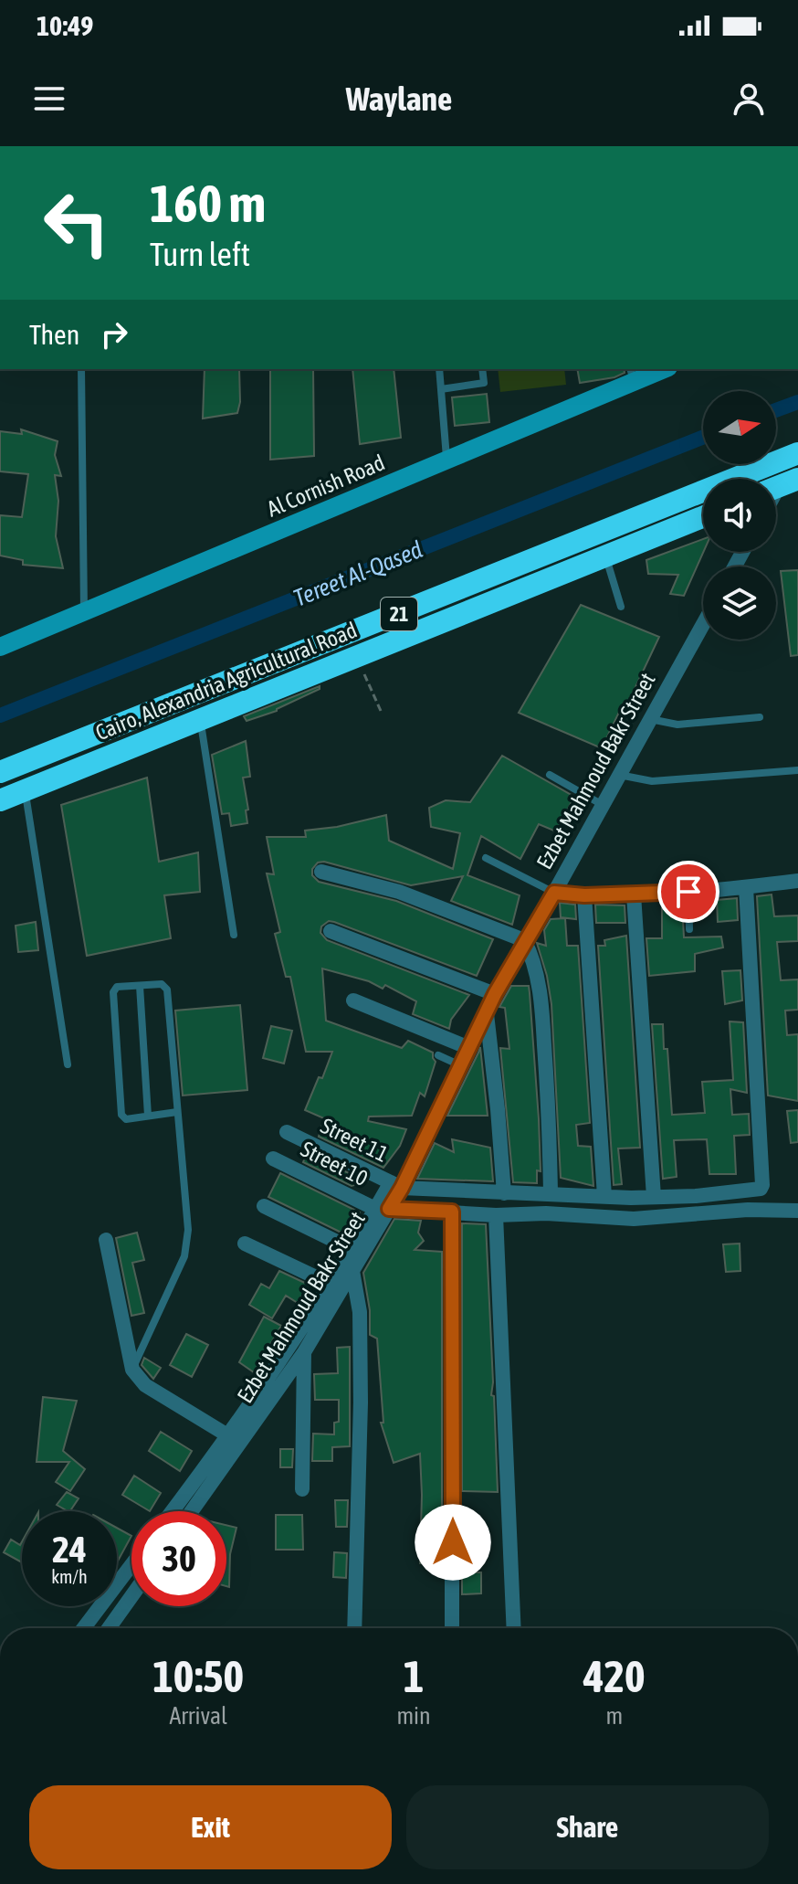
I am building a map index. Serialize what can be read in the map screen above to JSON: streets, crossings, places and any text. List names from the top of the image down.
{
  "streets": {
    "highway": ["21", "Cairo, Alexandria Agricultural Road"],
    "street": [
      "Al Cornish Road",
      "Ezbet Mahmoud Bakr Street",
      "Street 11",
      "Street 10"
    ]
  },
  "crossings": [
    ["Ezbet Mahmoud Bakr Street", "Street 11"],
    ["Ezbet Mahmoud Bakr Street", "Street 10"]
  ],
  "water": ["Tereet Al-Qased"],
  "north": "right",
  "page": {
    "status": "10:49",
    "header": "Waylane",
    "turn": ["160 m", "Turn left"],
    "then": "Then",
    "speed": "24 km/h",
    "limit": "30",
    "eta": [
      "10:50",
      "Arrival",
      "1",
      "min",
      "420",
      "m"
    ],
    "buttons": ["Exit", "Share"]
  }
}
